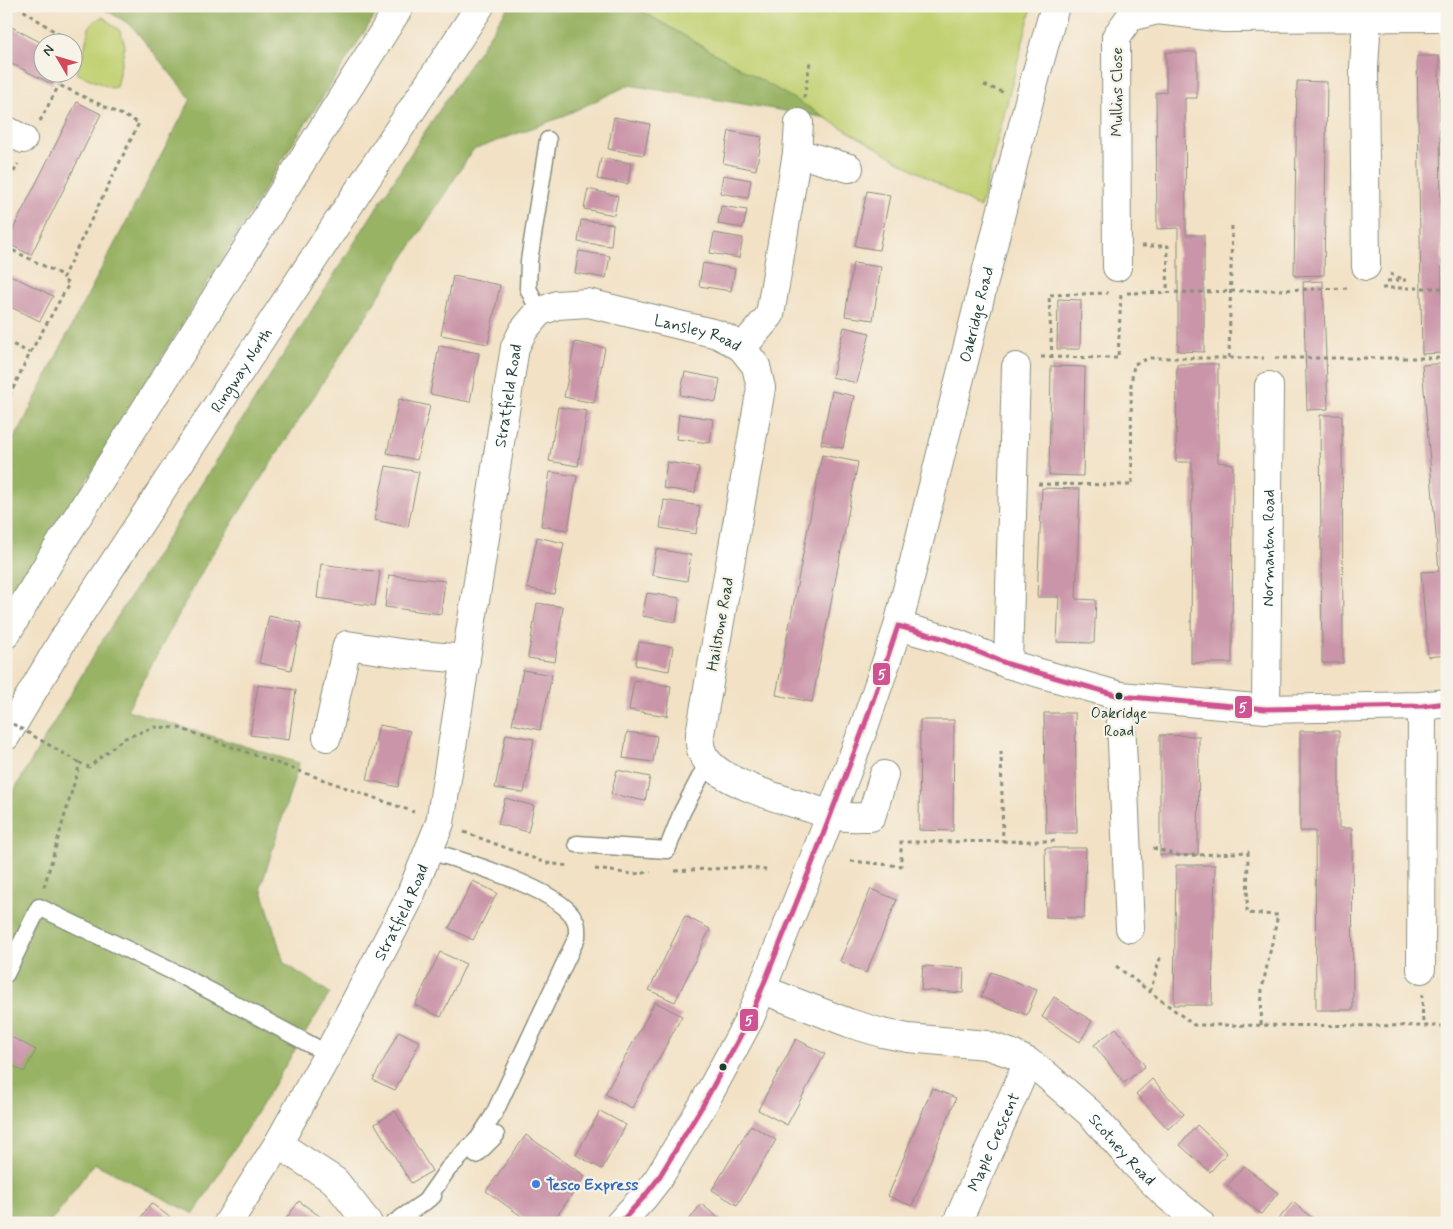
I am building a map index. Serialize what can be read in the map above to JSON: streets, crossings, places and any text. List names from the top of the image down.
{
  "streets": {
    "main road": [
      "Mullins Close",
      "Oakridge Road",
      "Lansley Road",
      "Ringway North",
      "Stratfield Road",
      "Normanton Road",
      "Hailstone Road",
      "Maple Crescent",
      "Scotney Road"
    ]
  },
  "crossings": [
    ["Oakridge Road", "Scotney Road"],
    ["Lansley Road", "Stratfield Road"],
    ["Lansley Road", "Hailstone Road"],
    ["Maple Crescent", "Scotney Road"]
  ],
  "places": ["Oakridge Road", "Tesco Express"],
  "lines": ["transit line 5"],
  "north": "top left"
}
